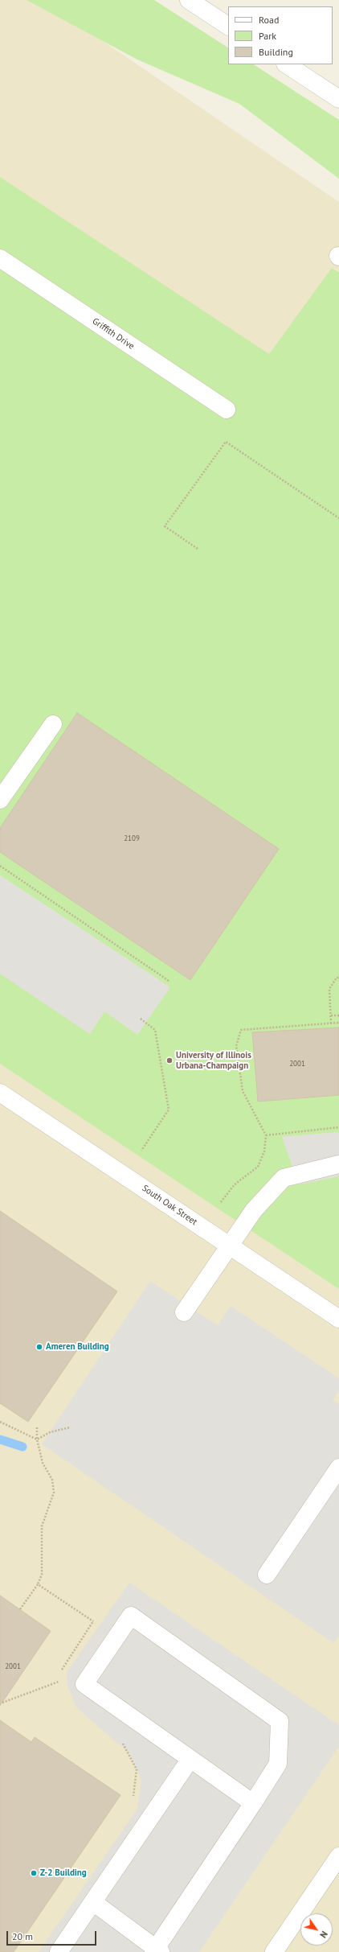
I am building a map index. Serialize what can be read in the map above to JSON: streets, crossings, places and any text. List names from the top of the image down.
{
  "streets": {
    "street": ["Griffith Drive", "South Oak Street"]
  },
  "places": ["University of Illinois Urbana-Champaign", "Ameren Building", "Z-2 Building"],
  "house_numbers": ["2109", "2001", "2001"],
  "legend": ["Road", "Park", "Building"],
  "scale_bar": "20 m",
  "north": "bottom right"
}
